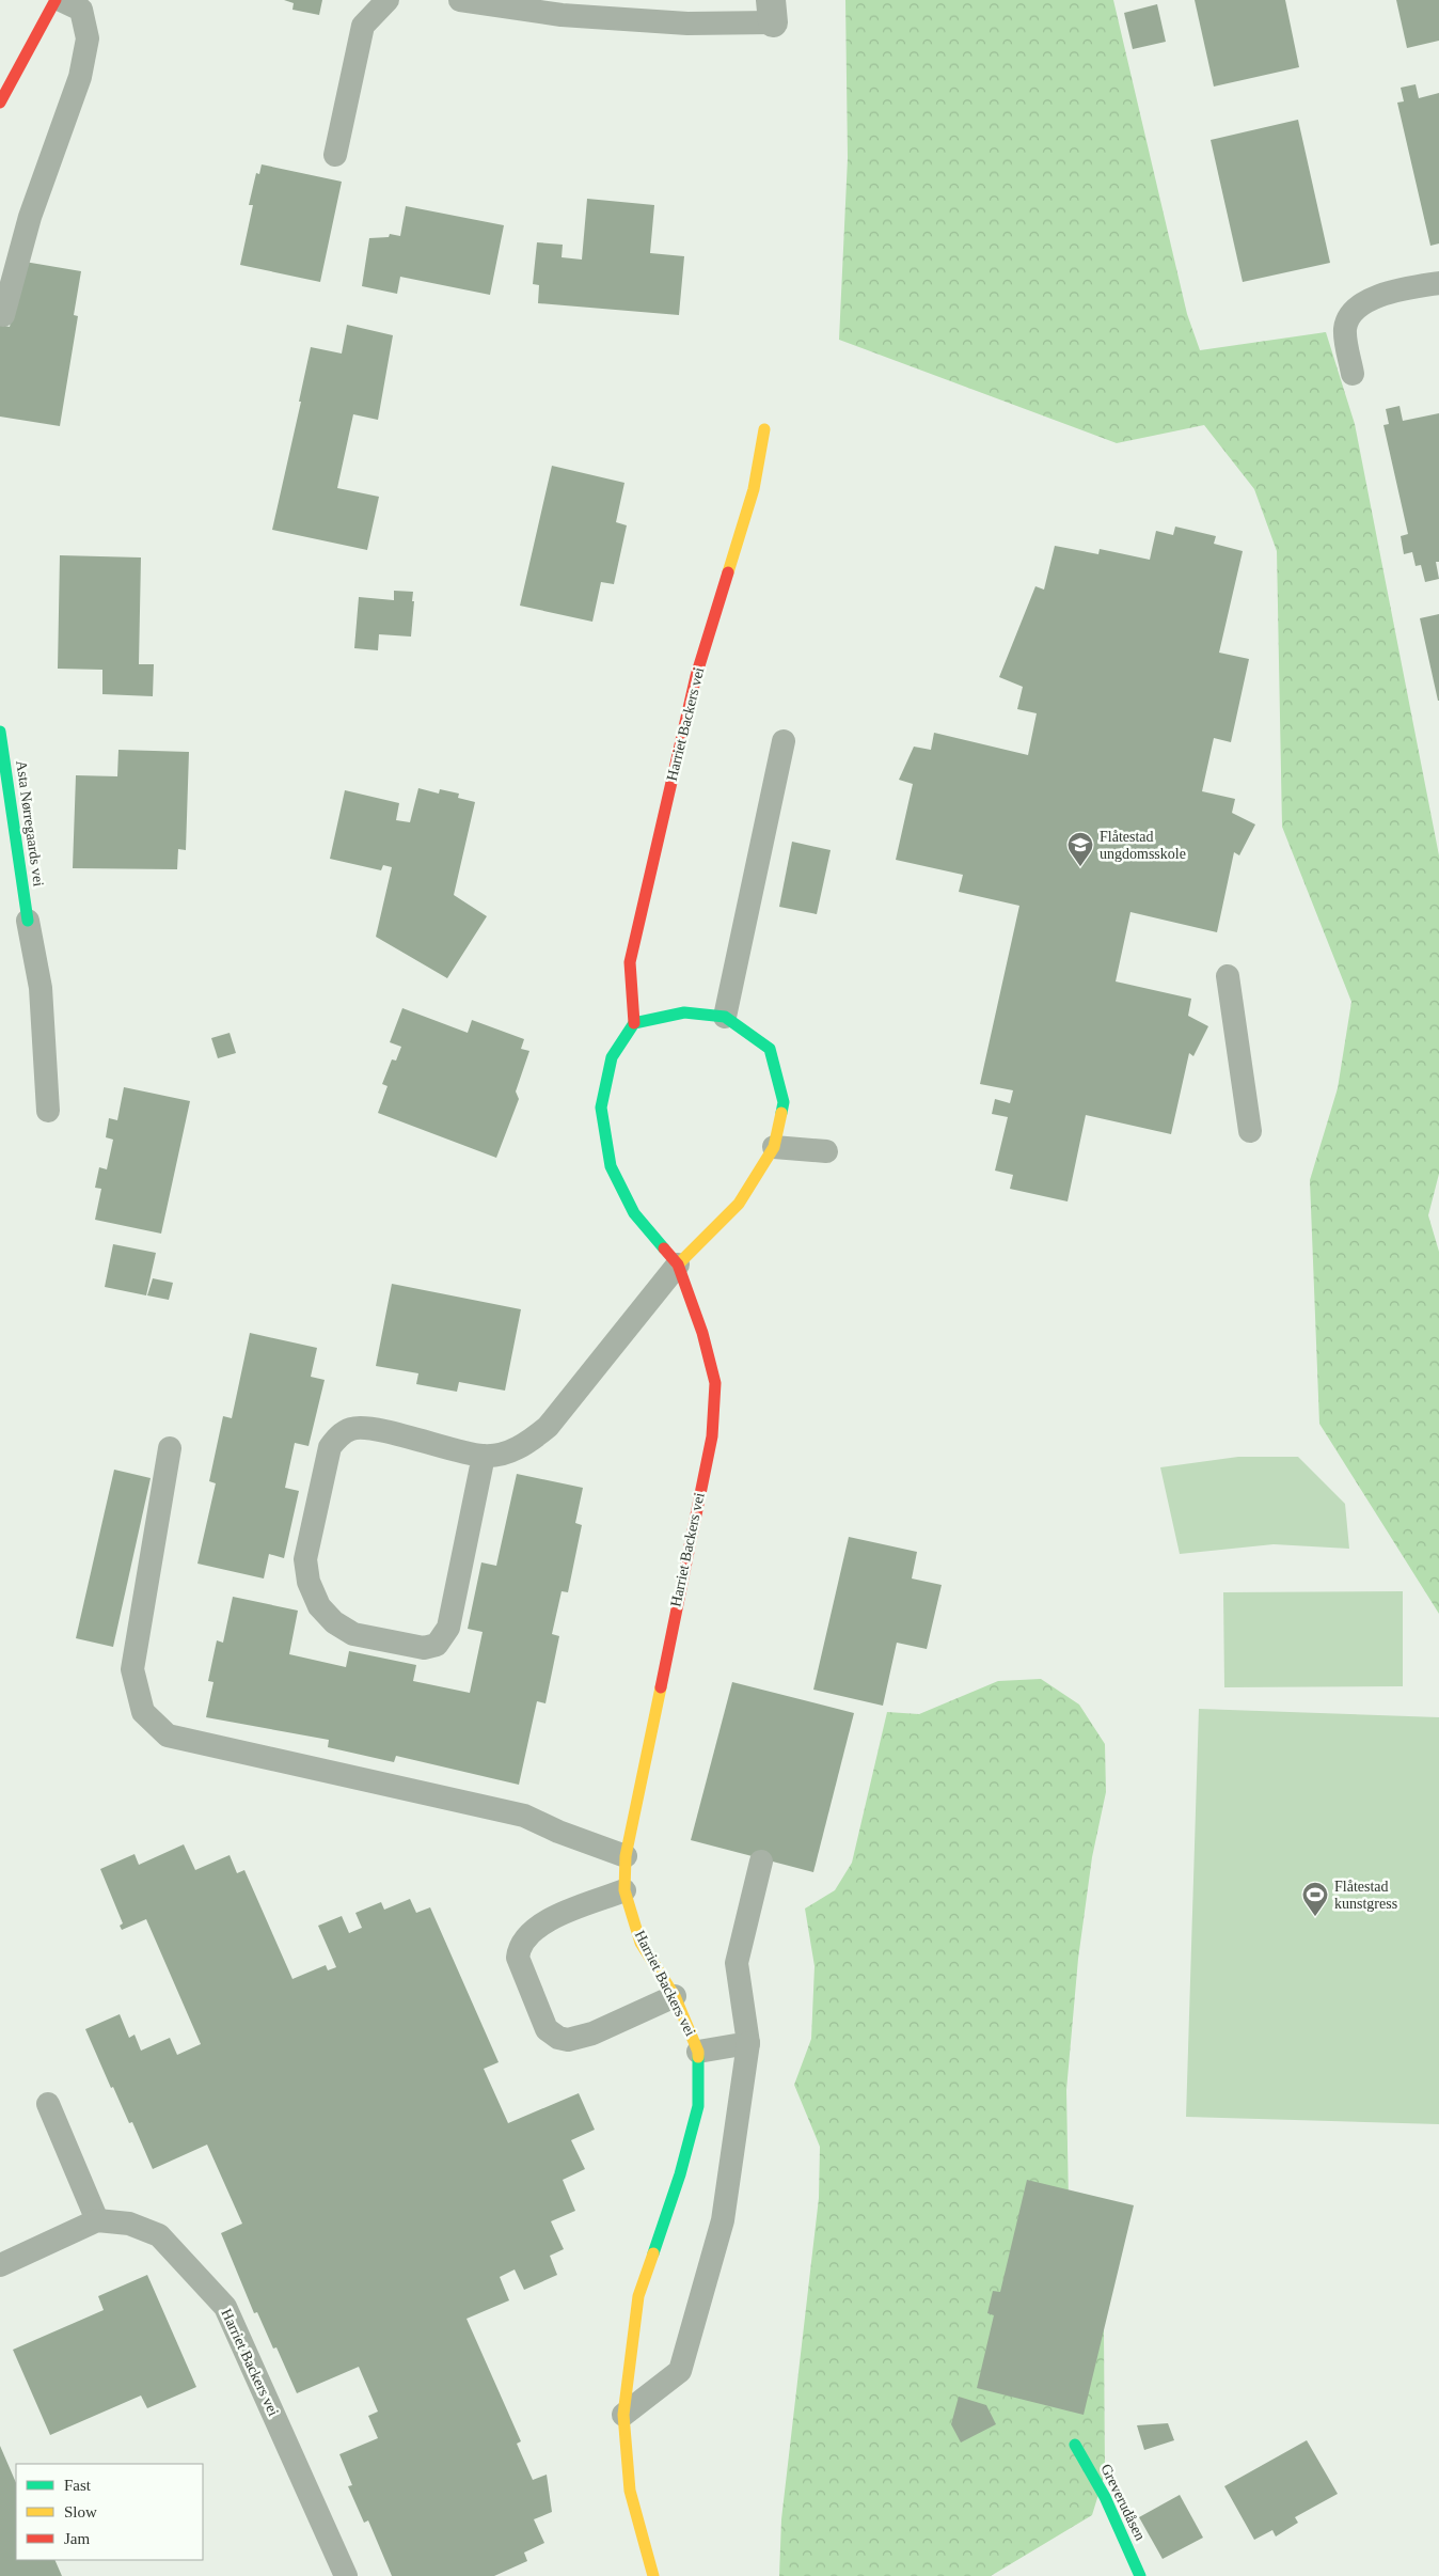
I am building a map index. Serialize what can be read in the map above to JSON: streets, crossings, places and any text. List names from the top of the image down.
{
  "streets": {
    "street": ["Harriet Backers vei", "Asta Nørregaards vei", "Greverudåsen"]
  },
  "places": {
    "school or university": ["Flåtestad ungdomsskole"],
    "sports": ["Flåtestad kunstgress"]
  },
  "legend": ["Fast", "Slow", "Jam"]
}
